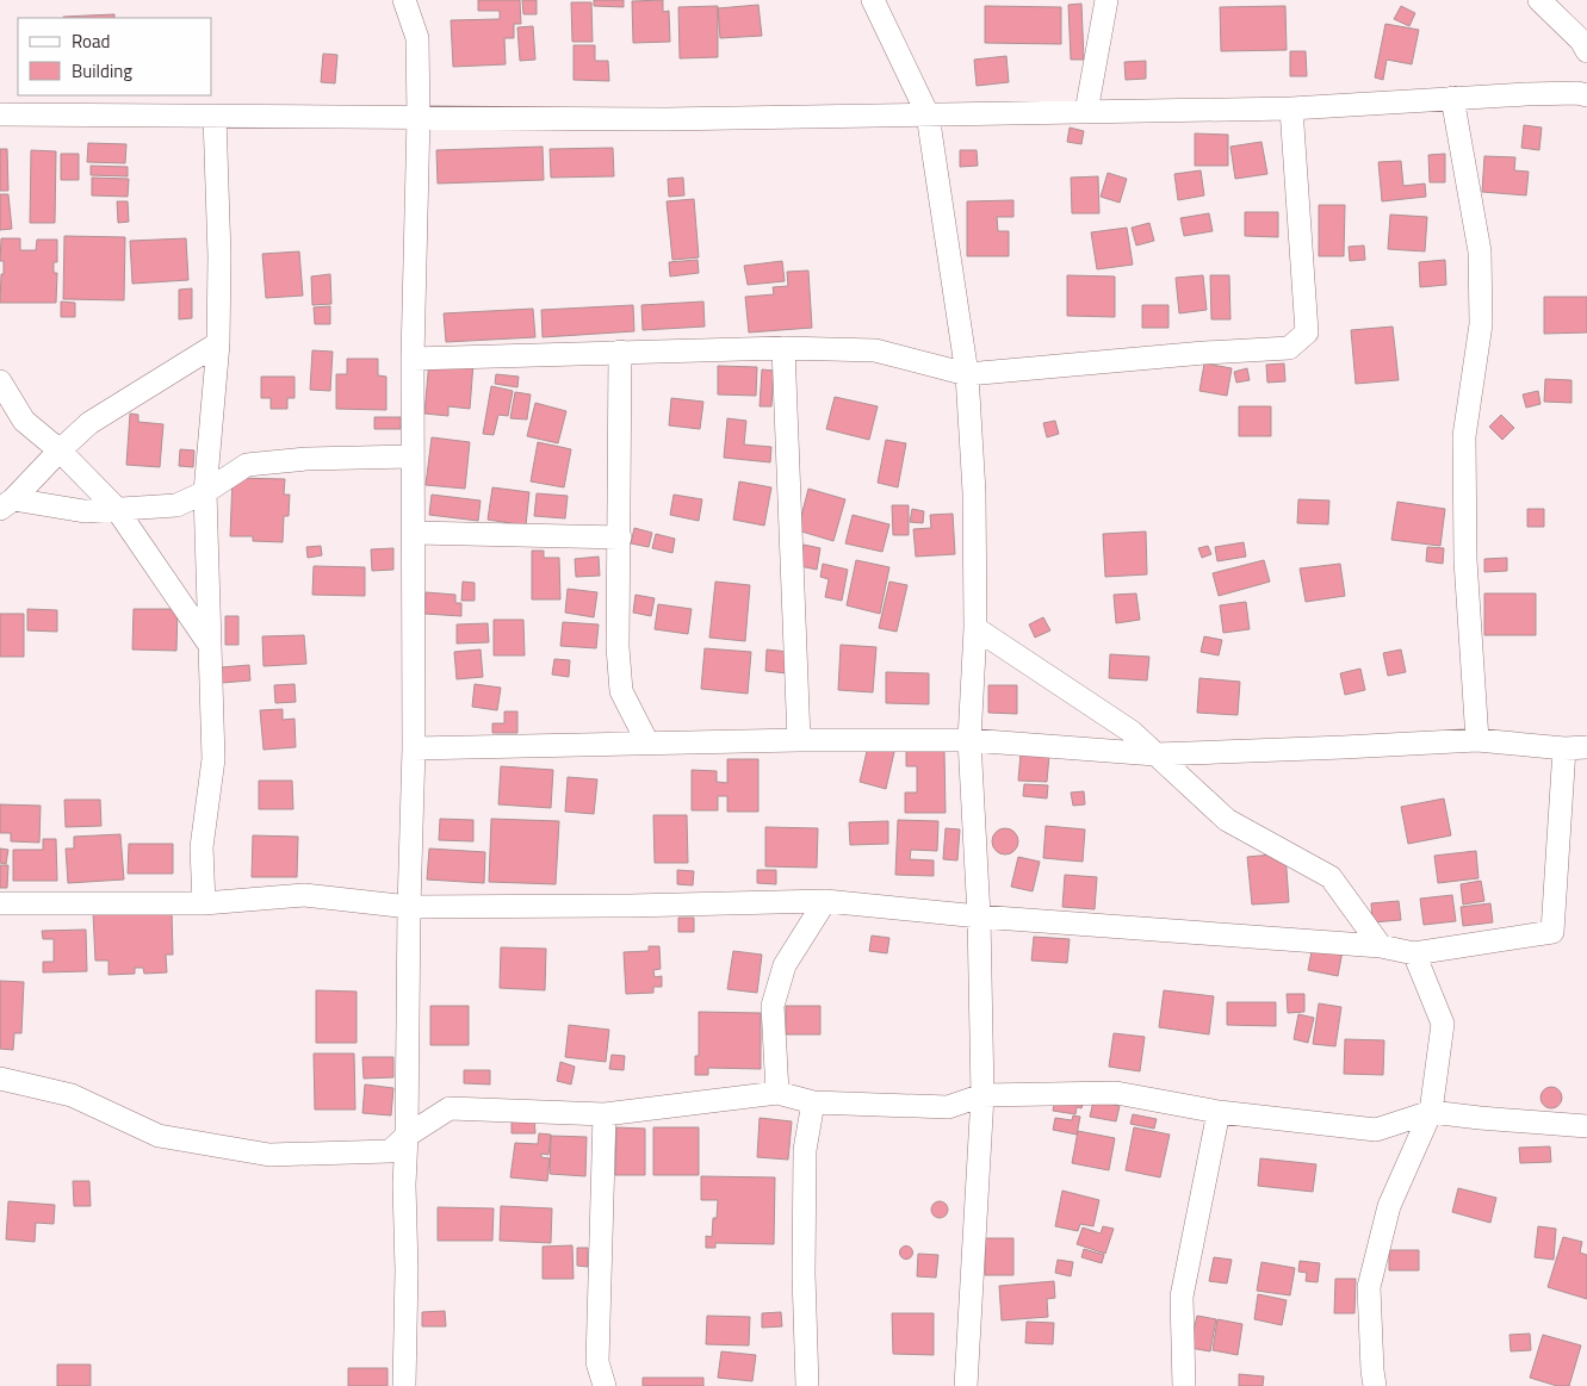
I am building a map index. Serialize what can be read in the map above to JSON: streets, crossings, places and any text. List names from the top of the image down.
{
  "legend": ["Road", "Building"]
}
